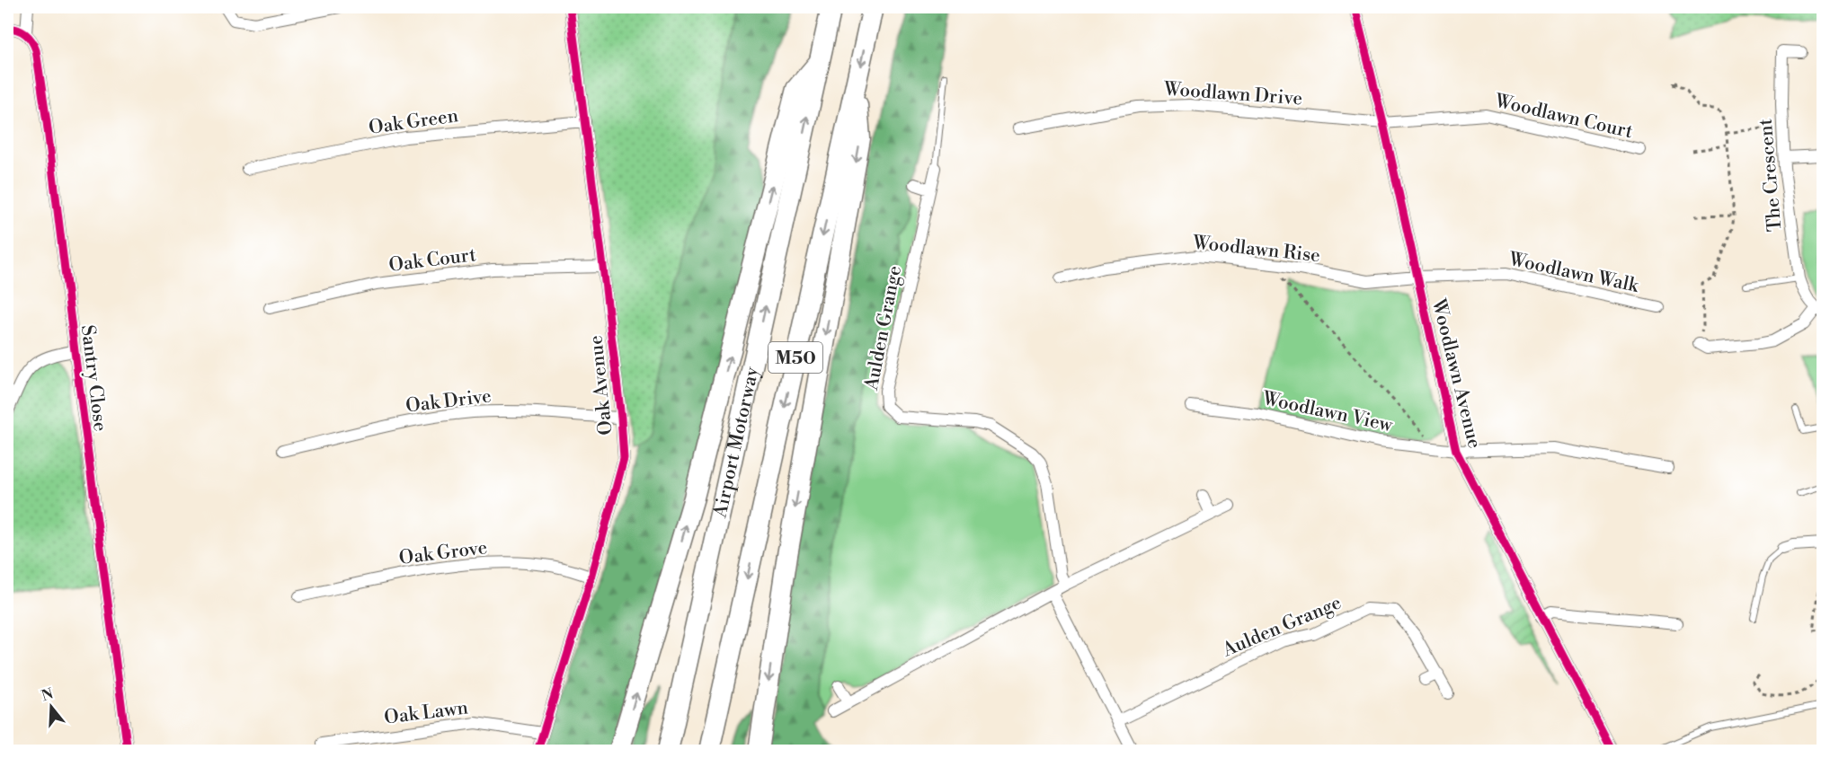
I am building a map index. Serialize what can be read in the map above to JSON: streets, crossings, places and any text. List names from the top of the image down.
{
  "streets": {
    "highway": ["M50", "Airport Motorway"],
    "street": [
      "Woodlawn Drive",
      "Woodlawn Court",
      "Oak Green",
      "The Crescent",
      "Woodlawn Rise",
      "Oak Court",
      "Woodlawn Walk",
      "Aulden Grange",
      "Woodlawn Avenue",
      "Santry Close",
      "Oak Avenue",
      "Oak Drive",
      "Woodlawn View",
      "Oak Grove",
      "Oak Lawn"
    ]
  },
  "crossings": [
    ["Woodlawn Drive", "Woodlawn Court"],
    ["Woodlawn Drive", "Woodlawn Avenue"],
    ["Woodlawn Court", "Woodlawn Avenue"],
    ["Oak Green", "Oak Avenue"],
    ["Woodlawn Rise", "Woodlawn Walk"],
    ["Woodlawn Rise", "Woodlawn Avenue"],
    ["Oak Court", "Oak Avenue"],
    ["Woodlawn Walk", "Woodlawn Avenue"],
    ["Woodlawn Avenue", "Woodlawn View"],
    ["Oak Avenue", "Oak Drive"],
    ["Oak Avenue", "Oak Grove"],
    ["Oak Avenue", "Oak Lawn"]
  ],
  "north": "top"
}
